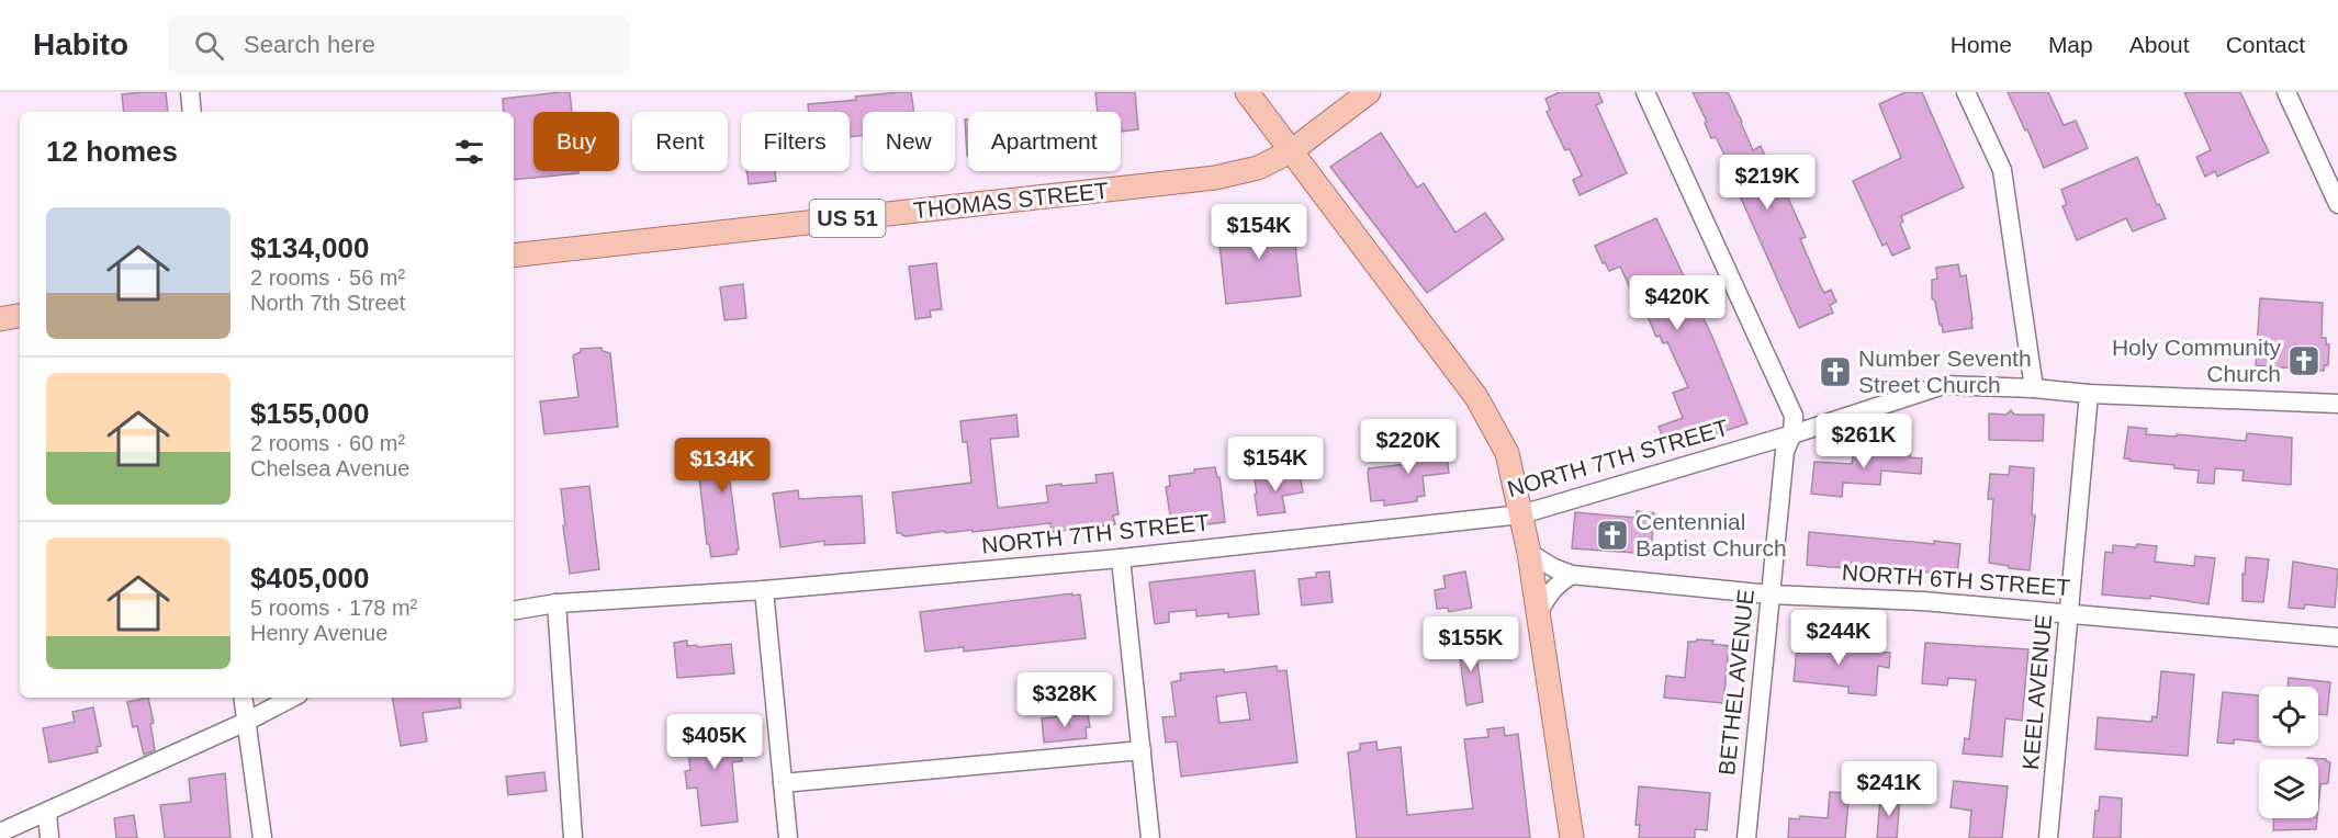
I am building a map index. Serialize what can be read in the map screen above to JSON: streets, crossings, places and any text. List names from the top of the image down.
{
  "streets": {
    "main road": ["THOMAS STREET", "US 51"],
    "street": [
      "NORTH 7TH STREET",
      "NORTH 6TH STREET",
      "BETHEL AVENUE",
      "KEEL AVENUE"
    ]
  },
  "crossings": [
    ["NORTH 7TH STREET", "BETHEL AVENUE"],
    ["NORTH 7TH STREET", "KEEL AVENUE"],
    ["NORTH 6TH STREET", "BETHEL AVENUE"],
    ["NORTH 6TH STREET", "KEEL AVENUE"]
  ],
  "places": {
    "church": ["Holy Community Church", "Number Seventh Street Church", "Centennial Baptist Church"]
  },
  "page": {
    "header": "Habito",
    "search": "Search here",
    "nav": [
      "Home",
      "Map",
      "About",
      "Contact"
    ],
    "chip": [
      "Buy",
      "Rent",
      "Filters",
      "New",
      "Apartment"
    ],
    "heading": "12 homes",
    "price": [
      "$219K",
      "$154K",
      "$420K",
      "$261K",
      "$220K",
      "$154K",
      "$134K",
      "$244K",
      "$155K",
      "$328K",
      "$405K",
      "$241K"
    ],
    "list": [
      {
        "name": "$134,000",
        "note": "2 rooms · 56 m² · North 7th Street"
      },
      {
        "name": "$155,000",
        "note": "2 rooms · 60 m² · Chelsea Avenue"
      },
      {
        "name": "$405,000",
        "note": "5 rooms · 178 m² · Henry Avenue"
      }
    ]
  }
}
